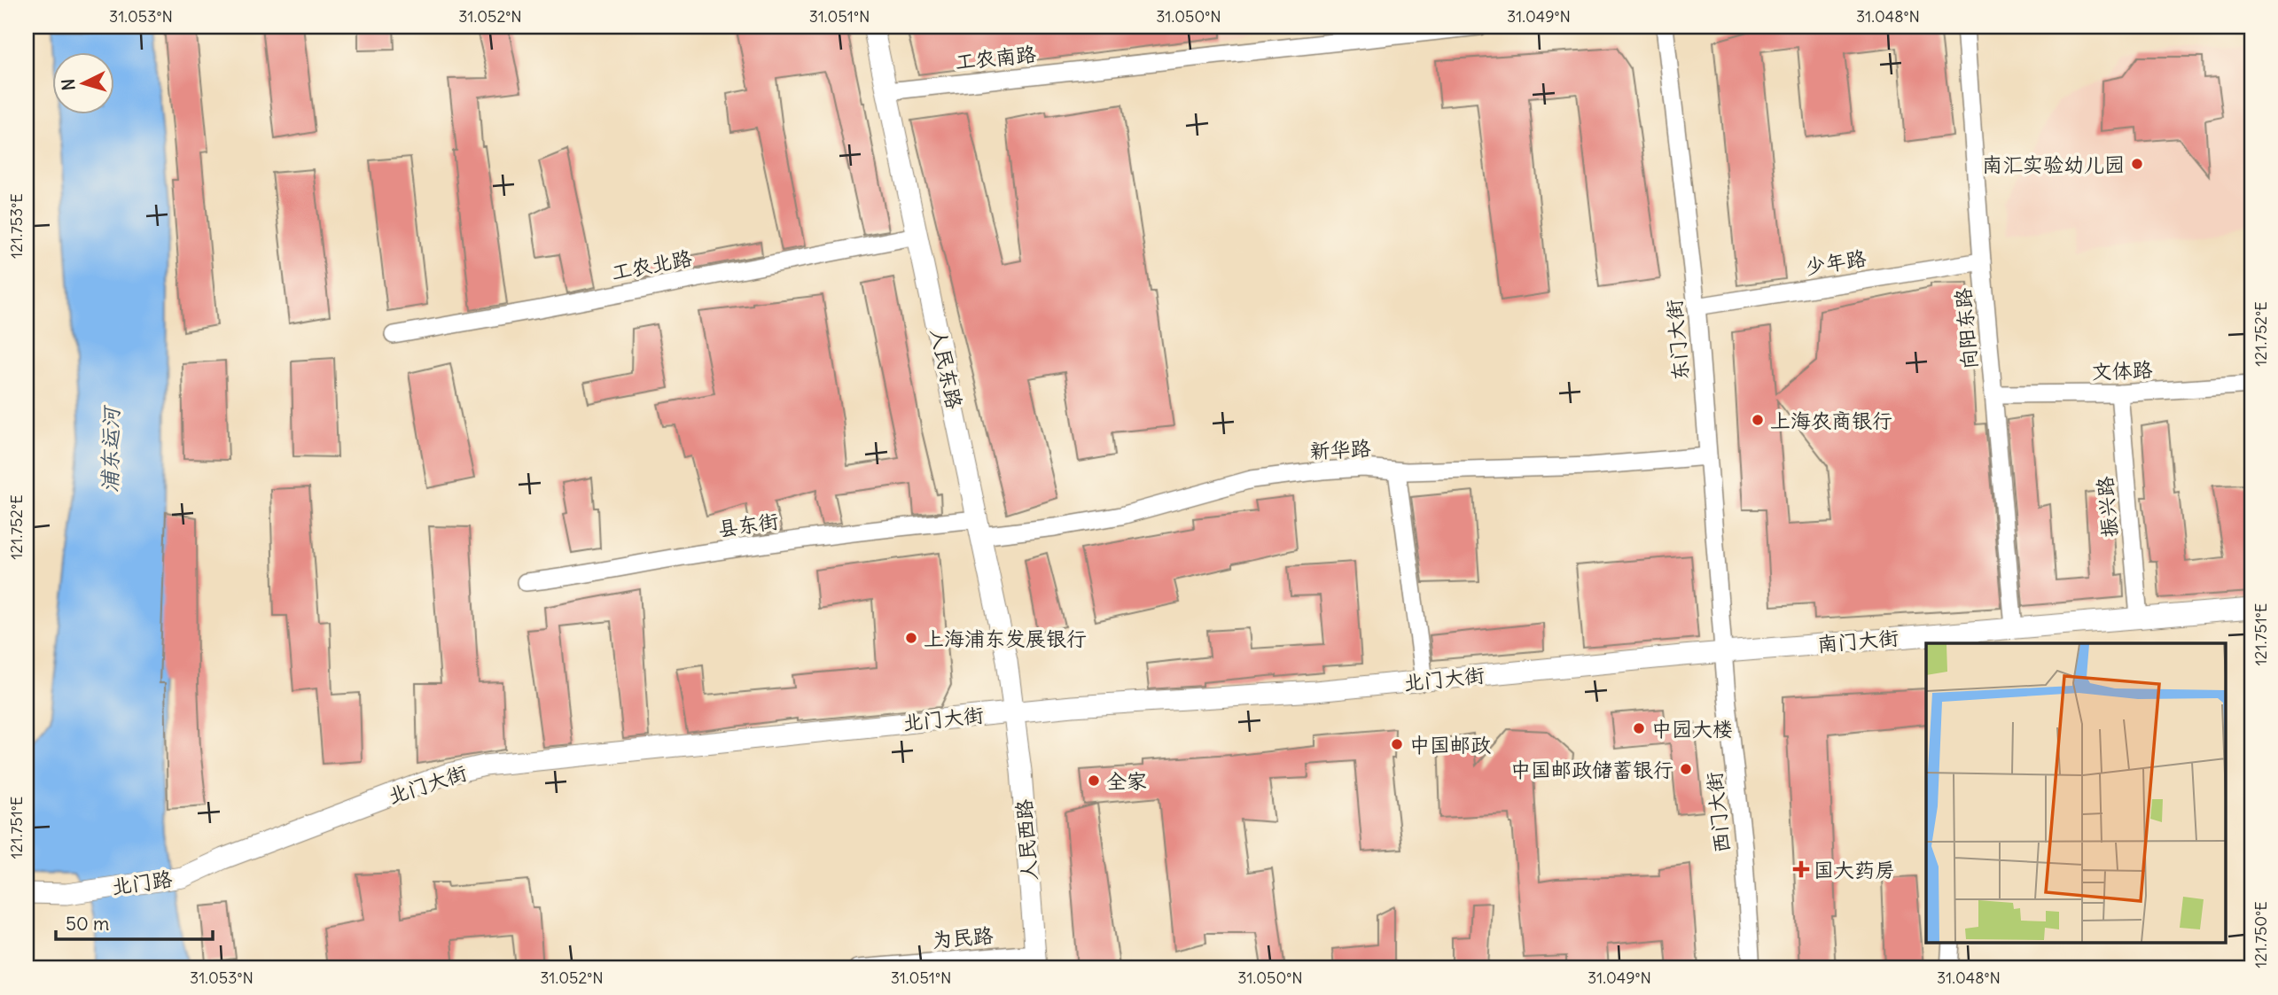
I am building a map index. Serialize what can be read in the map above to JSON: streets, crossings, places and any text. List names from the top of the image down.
{
  "streets": {
    "street": [
      "工农南路",
      "少年路",
      "工农北路",
      "向阳东路",
      "东门大街",
      "人民东路",
      "文体路",
      "新华路",
      "振兴路",
      "县东街",
      "南门大街",
      "北门大街",
      "西门大街",
      "人民西路",
      "北门路",
      "为民路"
    ]
  },
  "crossings": [
    ["工农南路", "人民东路"],
    ["少年路", "向阳东路"],
    ["少年路", "东门大街"],
    ["工农北路", "人民东路"],
    ["向阳东路", "文体路"],
    ["向阳东路", "南门大街"],
    ["东门大街", "新华路"],
    ["东门大街", "南门大街"],
    ["东门大街", "北门大街"],
    ["东门大街", "西门大街"],
    ["人民东路", "新华路"],
    ["人民东路", "县东街"],
    ["人民东路", "北门大街"],
    ["人民东路", "人民西路"],
    ["文体路", "振兴路"],
    ["新华路", "县东街"],
    ["振兴路", "南门大街"],
    ["南门大街", "北门大街"],
    ["南门大街", "西门大街"],
    ["北门大街", "西门大街"],
    ["北门大街", "人民西路"],
    ["北门大街", "北门路"],
    ["人民西路", "为民路"]
  ],
  "water": ["浦东运河"],
  "places": {
    "other": [
      "南汇实验幼儿园",
      "上海农商银行",
      "上海浦东发展银行",
      "中园大楼",
      "中国邮政",
      "中国邮政储蓄银行",
      "全家"
    ],
    "health": ["国大药房"]
  },
  "scale_bar": "50 m",
  "north": "left",
  "coordinates": [
    "31.053°N",
    "31.052°N",
    "31.051°N",
    "31.050°N",
    "31.049°N",
    "31.048°N",
    "121.753°E",
    "121.752°E",
    "121.751°E",
    "121.750°E"
  ]
}
